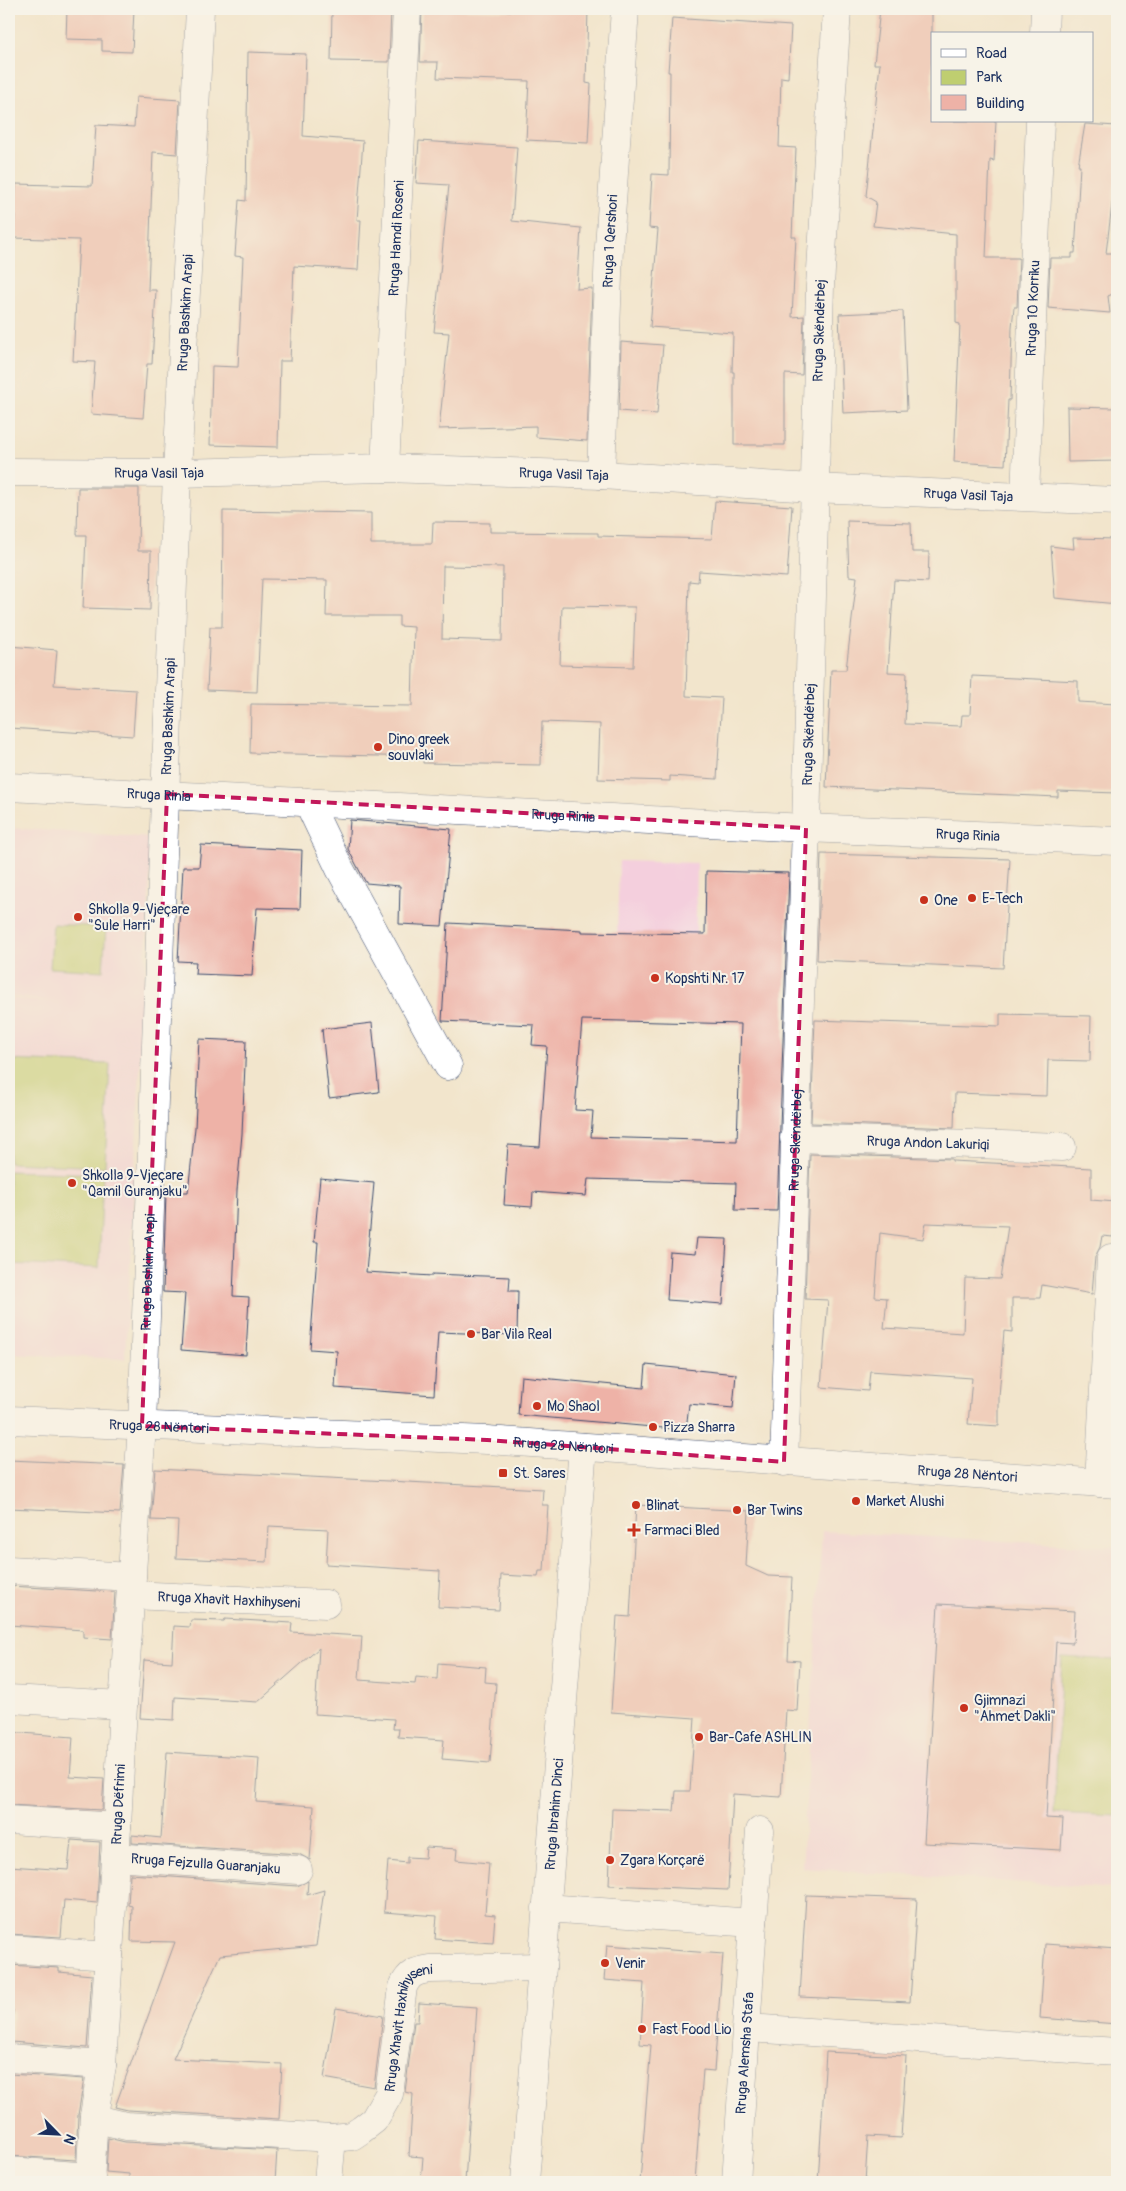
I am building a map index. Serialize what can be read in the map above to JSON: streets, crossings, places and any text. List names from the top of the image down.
{
  "streets": {
    "street": [
      "Rruga Hamdi Roseni",
      "Rruga 1 Qershori",
      "Rruga 10 Korriku",
      "Rruga Bashkim Arapi",
      "Rruga Skëndërbej",
      "Rruga Vasil Taja",
      "Rruga Rinia",
      "Rruga Andon Lakuriqi",
      "Rruga 28 Nëntori",
      "Rruga Xhavit Haxhihyseni",
      "Rruga Dëfrimi",
      "Rruga Ibrahim Dinci",
      "Rruga Fejzulla Guaranjaku",
      "Rruga Alemsha Stafa"
    ]
  },
  "crossings": [
    ["Rruga Hamdi Roseni", "Rruga Vasil Taja"],
    ["Rruga 1 Qershori", "Rruga Vasil Taja"],
    ["Rruga 10 Korriku", "Rruga Vasil Taja"],
    ["Rruga Bashkim Arapi", "Rruga Vasil Taja"],
    ["Rruga Bashkim Arapi", "Rruga Rinia"],
    ["Rruga Bashkim Arapi", "Rruga 28 Nëntori"],
    ["Rruga Bashkim Arapi", "Rruga Dëfrimi"],
    ["Rruga Skëndërbej", "Rruga Vasil Taja"],
    ["Rruga Skëndërbej", "Rruga Rinia"],
    ["Rruga Skëndërbej", "Rruga Andon Lakuriqi"],
    ["Rruga Skëndërbej", "Rruga 28 Nëntori"],
    ["Rruga 28 Nëntori", "Rruga Dëfrimi"],
    ["Rruga 28 Nëntori", "Rruga Ibrahim Dinci"],
    ["Rruga Xhavit Haxhihyseni", "Rruga Dëfrimi"],
    ["Rruga Xhavit Haxhihyseni", "Rruga Ibrahim Dinci"],
    ["Rruga Dëfrimi", "Rruga Fejzulla Guaranjaku"]
  ],
  "places": {
    "other": [
      "Dino greek souvlaki",
      "E-Tech",
      "One",
      "Shkolla 9-Vjeçare \"Sule Harri\"",
      "Kopshti Nr. 17",
      "Shkolla 9-Vjeçare \"Qamil Guranjaku\"",
      "Bar Vila Real",
      "Mo Shaol",
      "Pizza Sharra",
      "Market Alushi",
      "Blinat",
      "Bar Twins",
      "Gjimnazi \"Ahmet Dakli\"",
      "Bar-Cafe ASHLIN",
      "Zgara Korçarë",
      "Venir",
      "Fast Food Lio"
    ],
    "transit": ["St. Sares"],
    "health": ["Farmaci Bled"]
  },
  "legend": ["Road", "Park", "Building"],
  "north": "bottom right"
}
